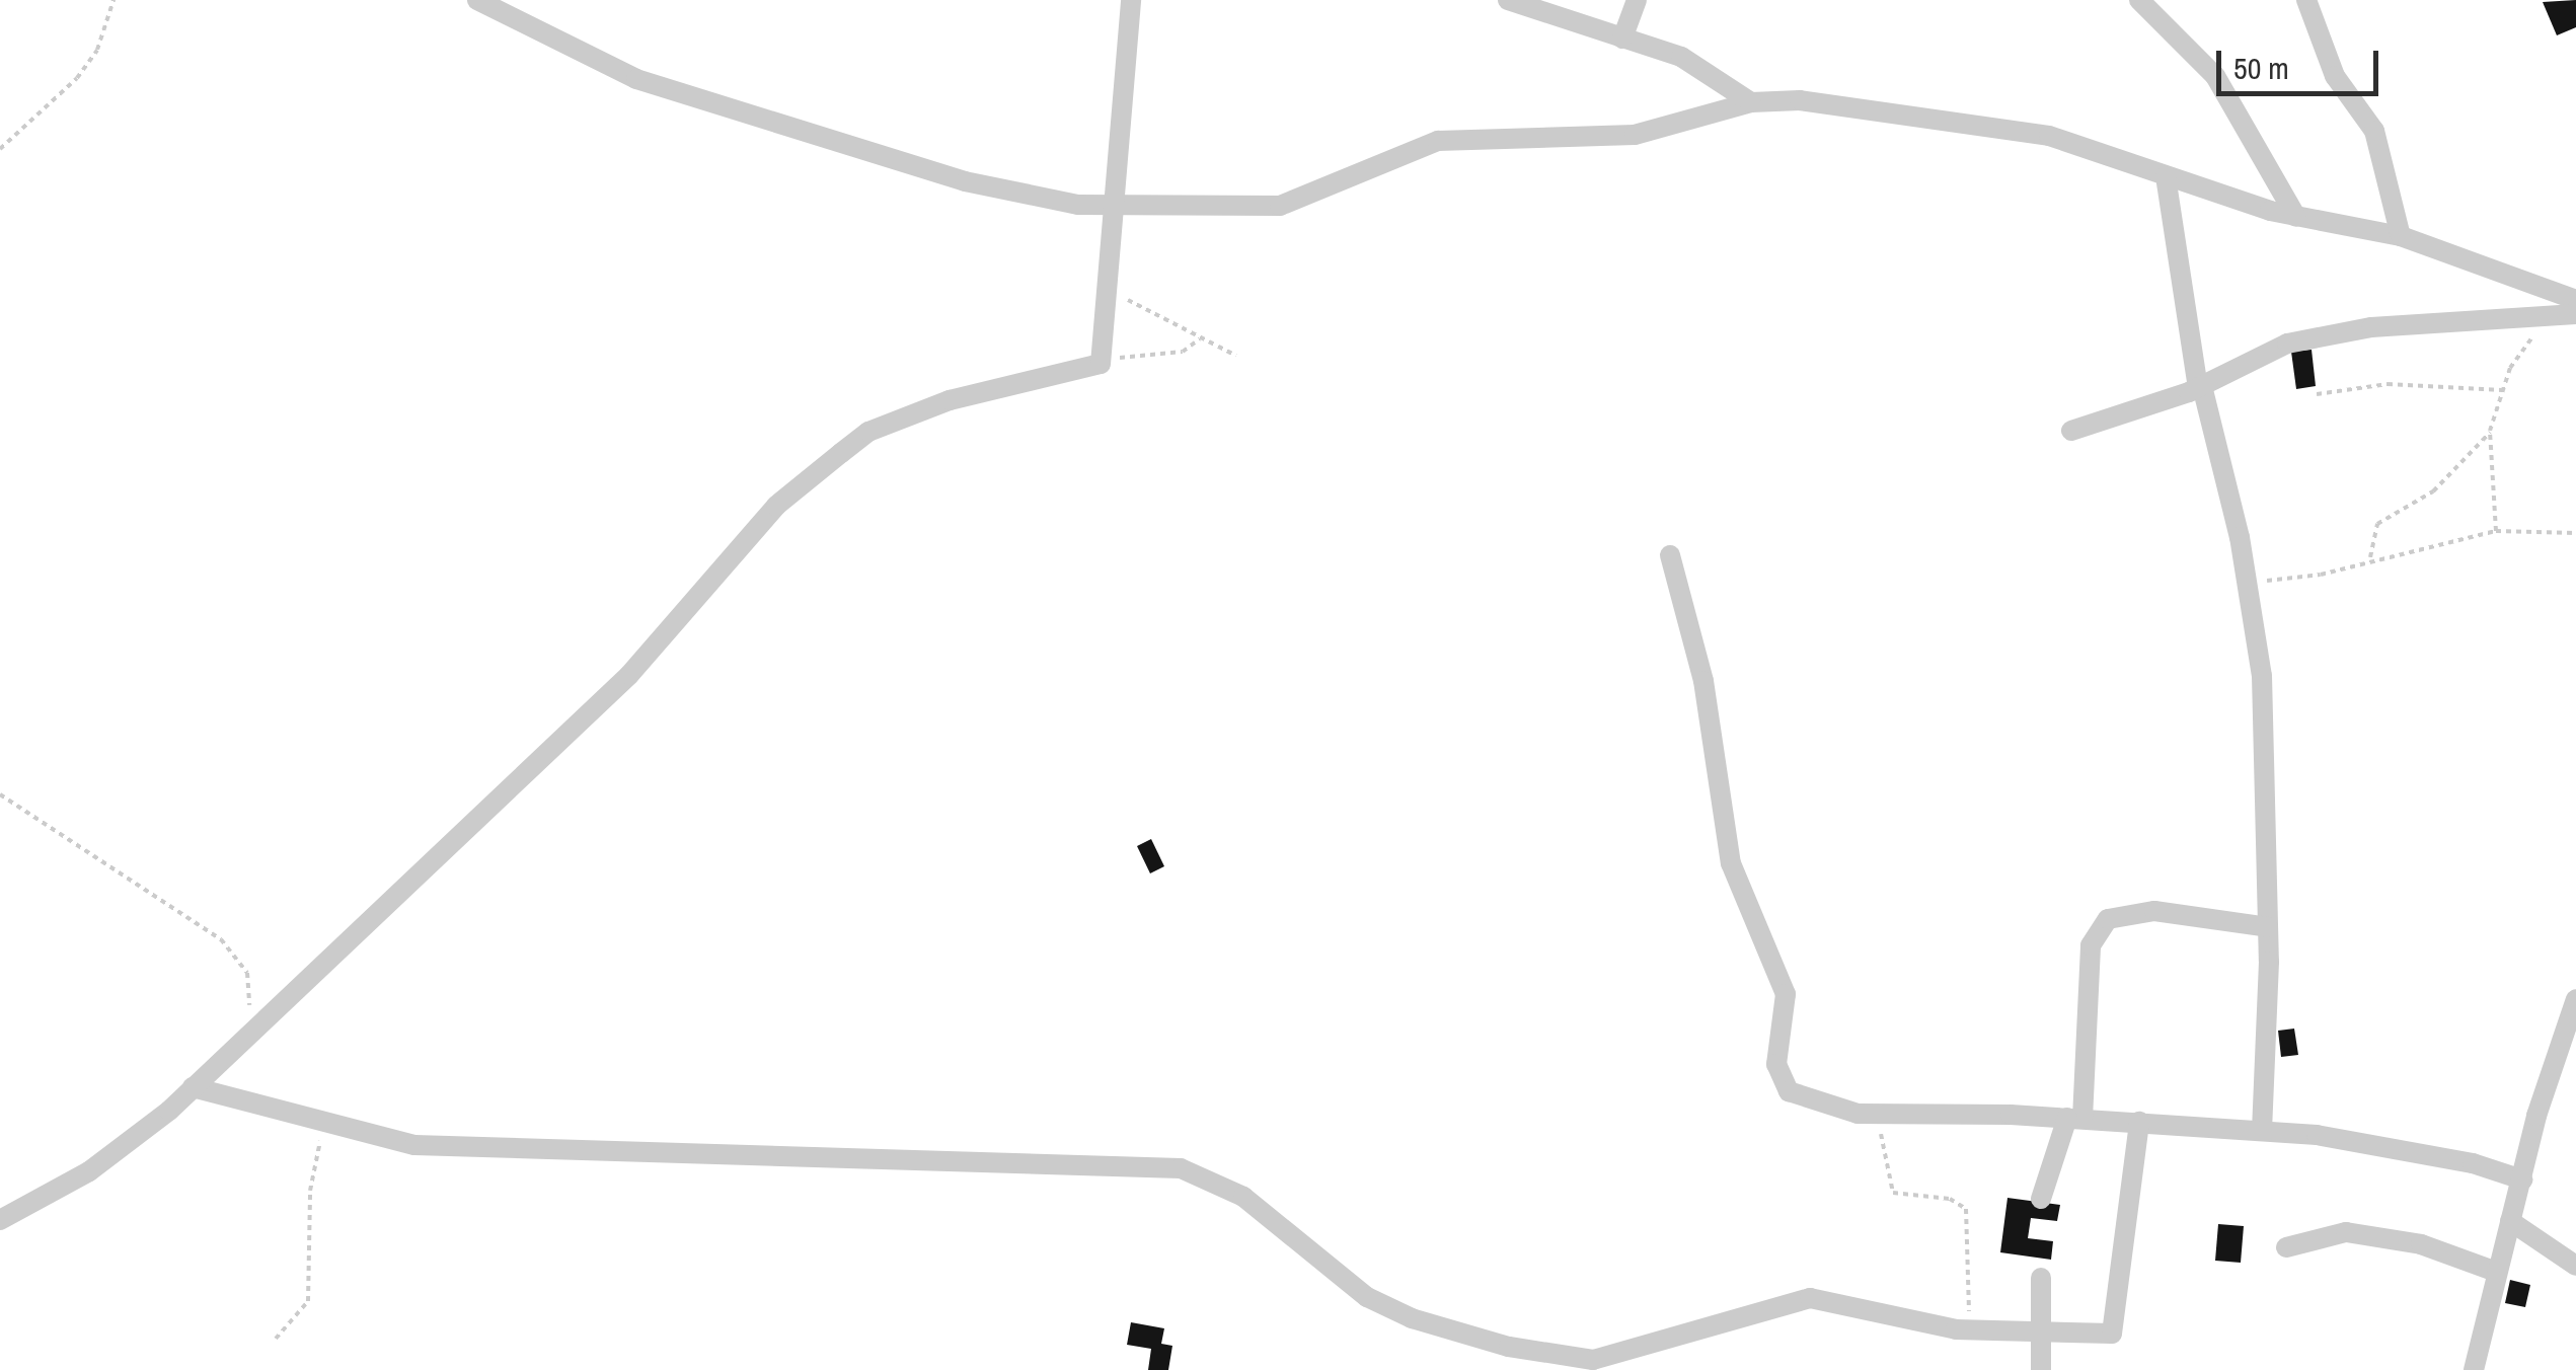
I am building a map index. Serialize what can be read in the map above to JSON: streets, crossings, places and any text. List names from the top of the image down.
{
  "scale_bar": "50 m"
}
